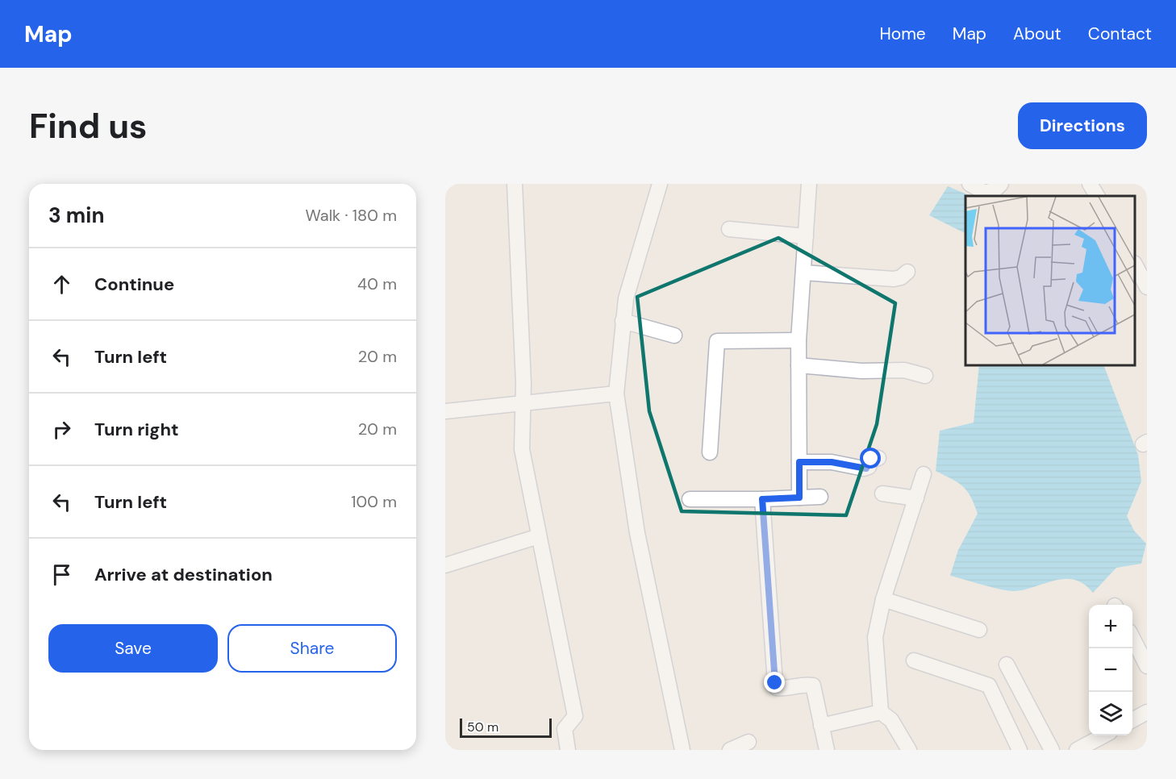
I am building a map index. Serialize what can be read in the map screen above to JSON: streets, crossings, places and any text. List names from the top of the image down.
{
  "scale_bar": "50 m",
  "page": {
    "header": "Map",
    "nav": [
      "Home",
      "Map",
      "About",
      "Contact"
    ],
    "buttons": [
      "Directions",
      ["Save", "Share"]
    ],
    "title": "Find us",
    "heading": ["3 min", "Walk · 180 m"],
    "list": [
      ["Continue", "40 m"],
      ["Turn left", "20 m"],
      ["Turn right", "20 m"],
      ["Turn left", "100 m"],
      "Arrive at destination"
    ],
    "map_buttons": ["+", "−"],
    "scale": "50 m"
  }
}
